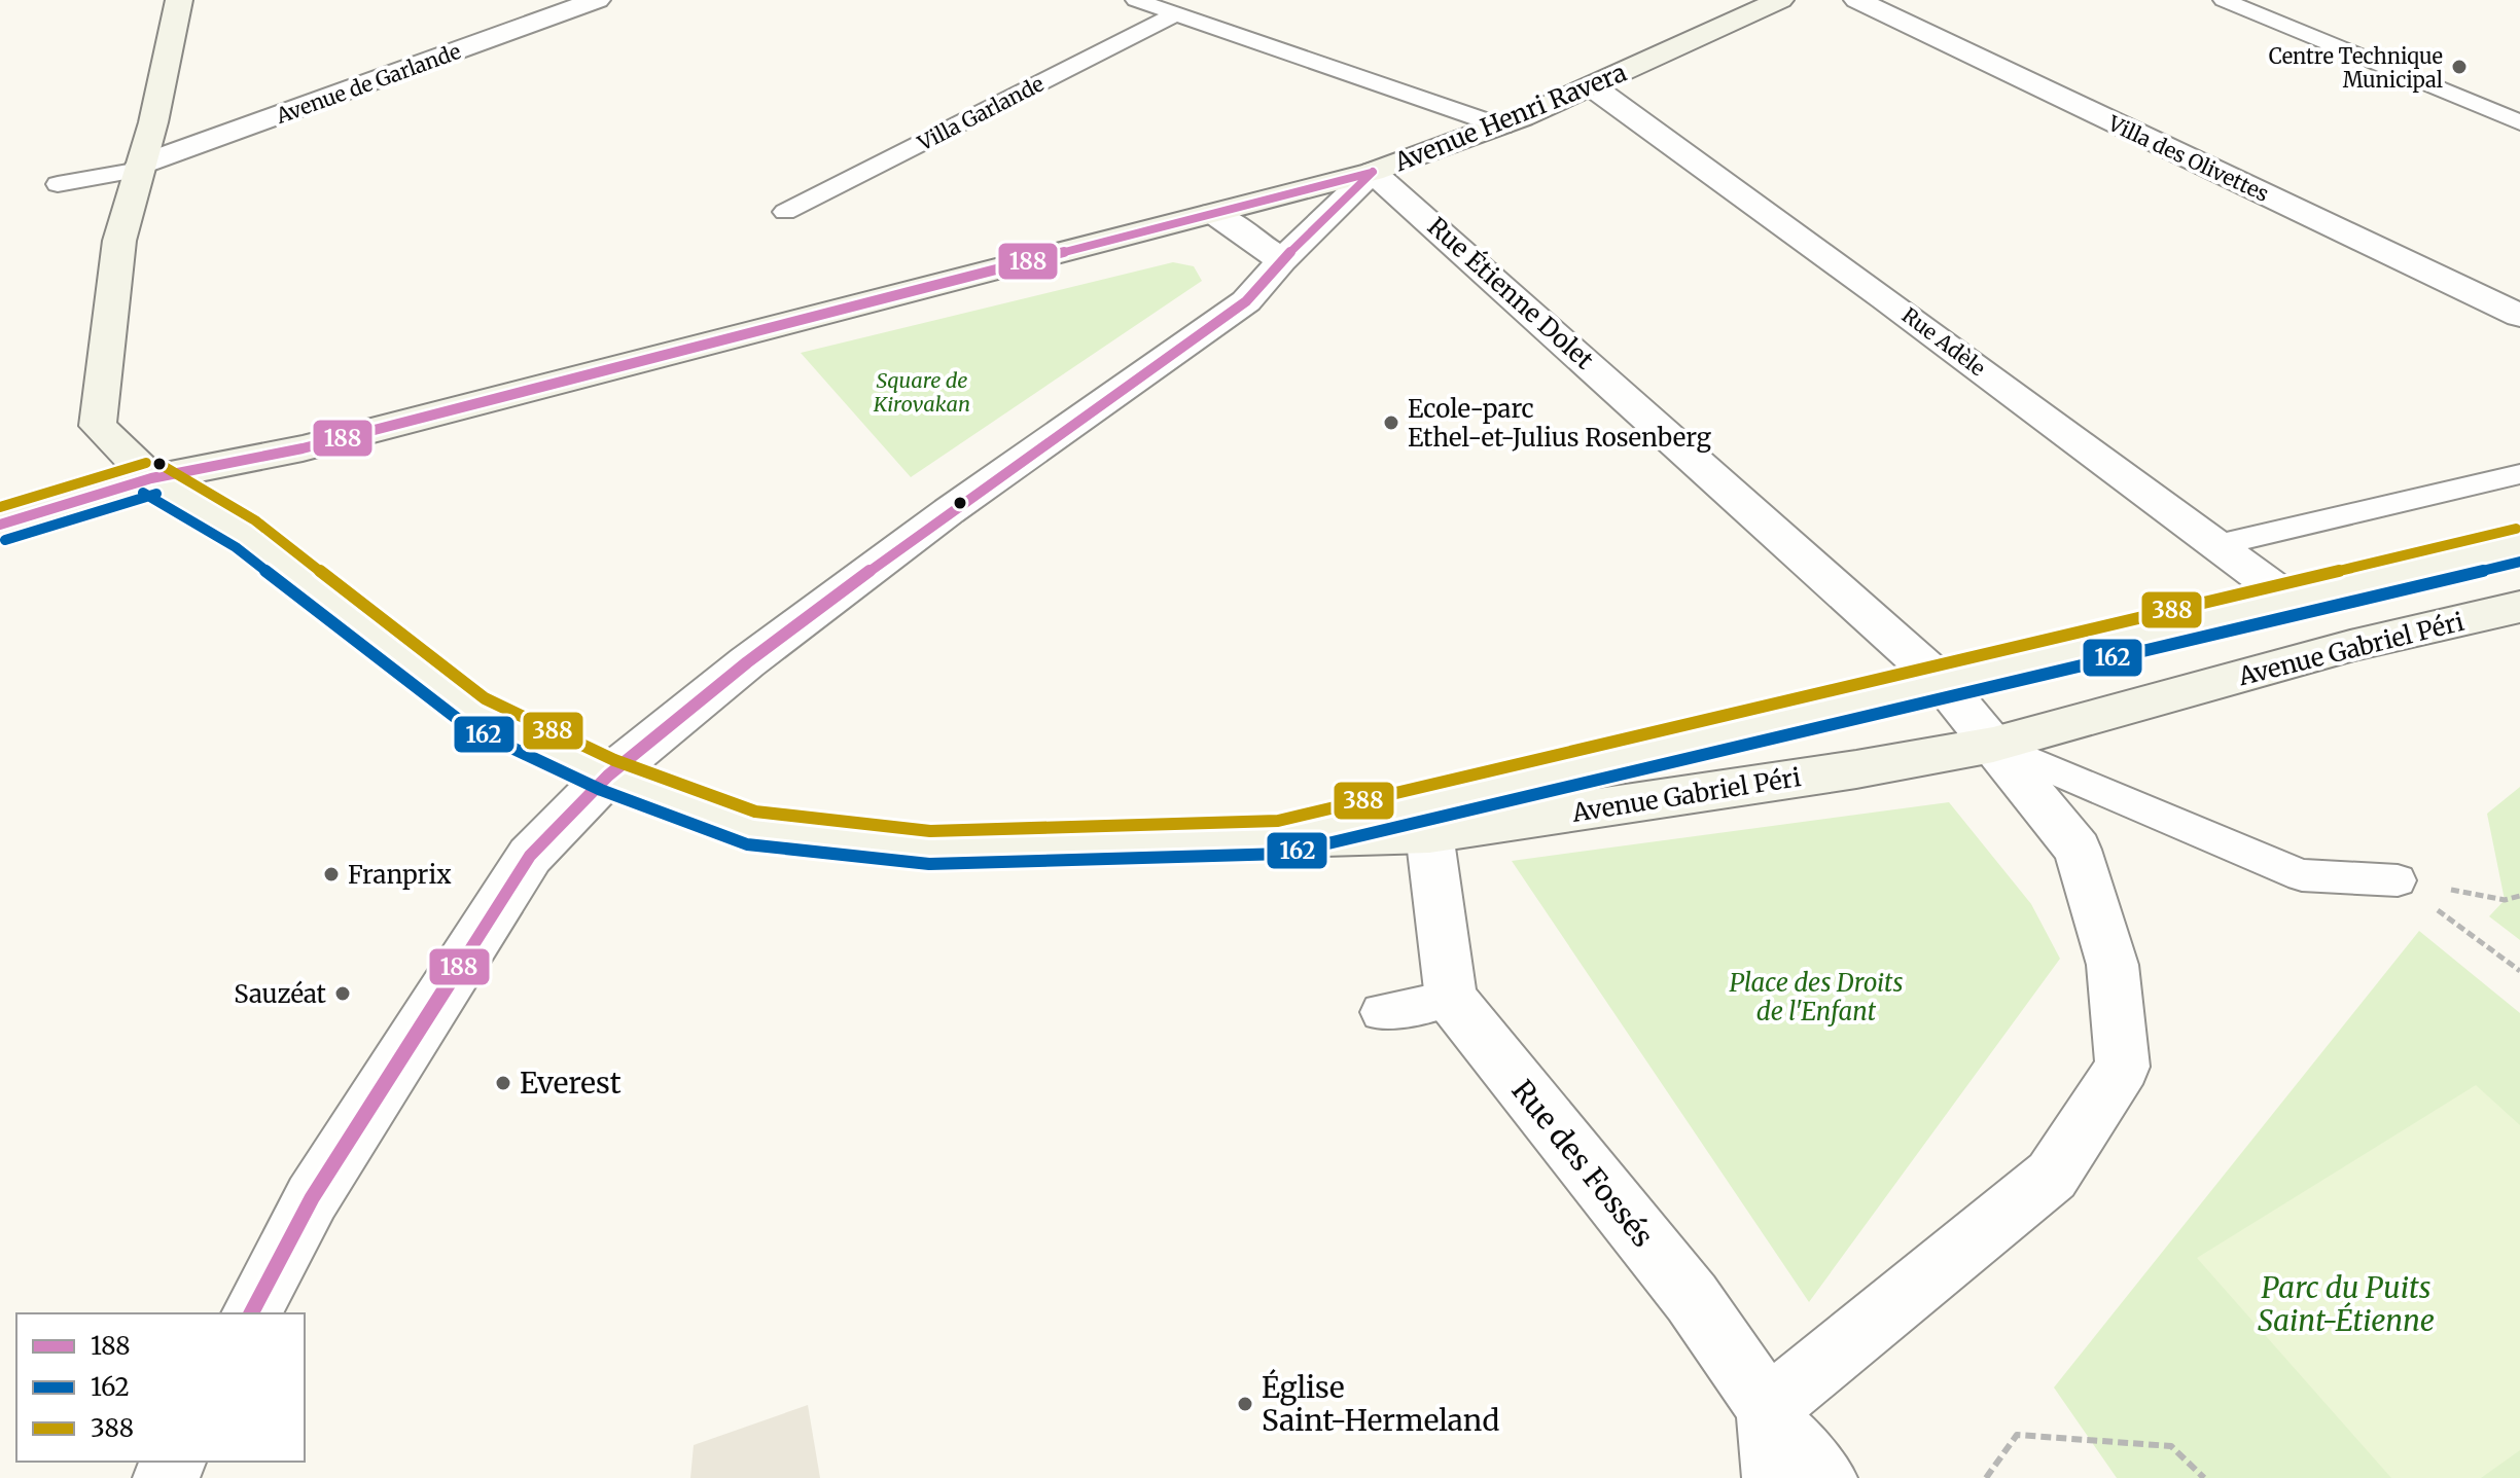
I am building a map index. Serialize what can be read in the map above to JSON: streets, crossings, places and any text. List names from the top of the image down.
{
  "streets": {
    "main road": ["Avenue Henri Ravera", "Avenue Gabriel Péri"],
    "street": [
      "Avenue de Garlande",
      "Villa des Olivettes",
      "Rue Étienne Dolet",
      "Rue Adèle",
      "Rue des Fossés"
    ],
    "lane": ["Villa Garlande"]
  },
  "crossings": [
    ["Avenue de Garlande", "Avenue Gabriel Péri"],
    ["Avenue Henri Ravera", "Rue Étienne Dolet"],
    ["Avenue Henri Ravera", "Rue Adèle"],
    ["Avenue Henri Ravera", "Avenue Gabriel Péri"],
    ["Rue Étienne Dolet", "Avenue Gabriel Péri"],
    ["Rue Adèle", "Avenue Gabriel Péri"]
  ],
  "parks": ["Square de Kirovakan", "Place des Droits de l'Enfant", "Parc du Puits Saint-Étienne"],
  "places": [
    "Centre Technique Municipal",
    "Ecole-parc Ethel-et-Julius Rosenberg",
    "Franprix",
    "Sauzéat",
    "Everest",
    "Église Saint-Hermeland"
  ],
  "lines": ["transit line 188", "transit line 388", "transit line 162"],
  "legend": ["188", "162", "388"]
}
